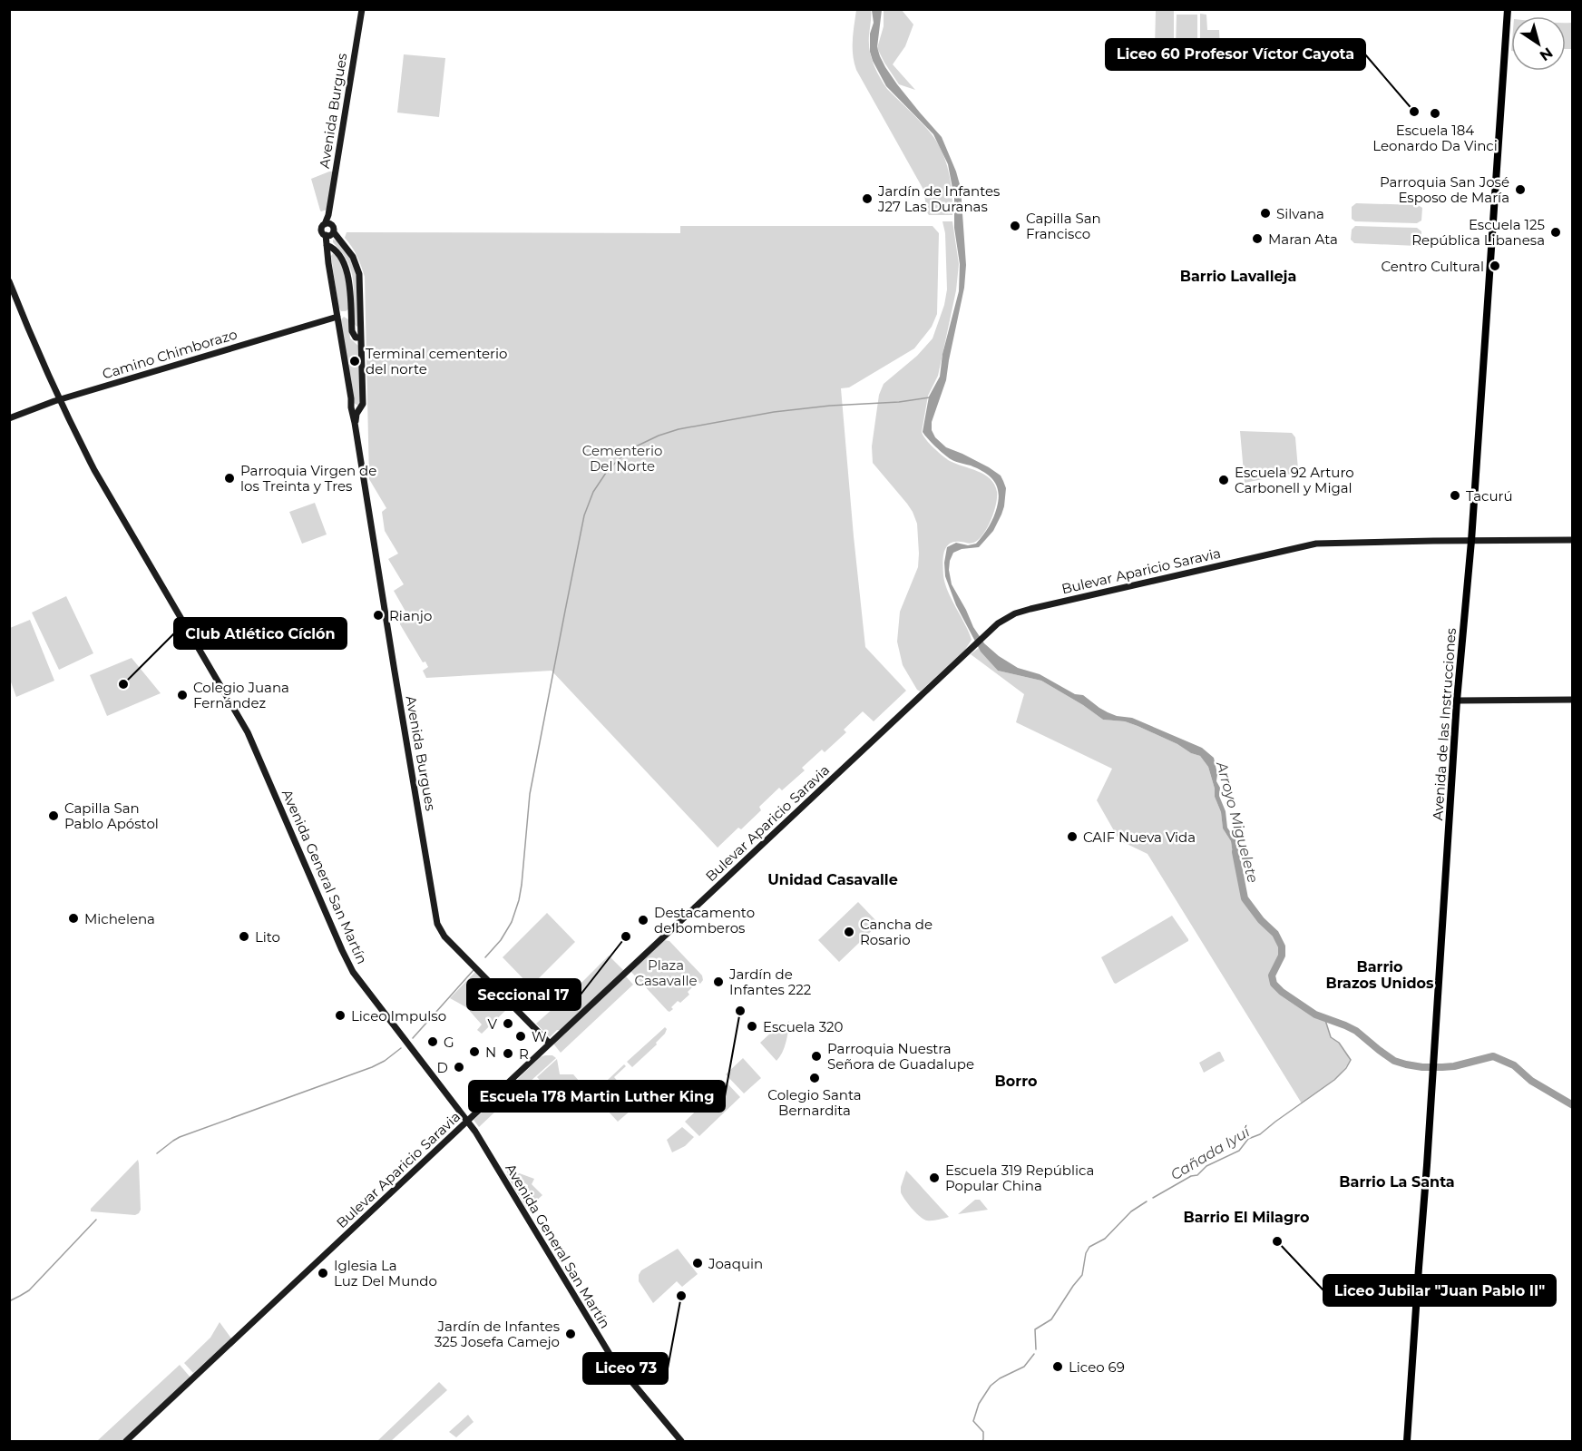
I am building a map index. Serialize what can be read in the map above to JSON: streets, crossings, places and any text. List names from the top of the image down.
{
  "streets": {
    "main road": ["Avenida de las Instrucciones"],
    "street": [
      "Avenida Burgues",
      "Camino Chimborazo",
      "Bulevar Aparicio Saravia",
      "Avenida General San Martín"
    ]
  },
  "crossings": [
    ["Avenida Burgues", "Camino Chimborazo"],
    ["Avenida Burgues", "Bulevar Aparicio Saravia"],
    ["Camino Chimborazo", "Avenida General San Martín"],
    ["Bulevar Aparicio Saravia", "Avenida de las Instrucciones"],
    ["Bulevar Aparicio Saravia", "Avenida General San Martín"]
  ],
  "districts": [
    "Barrio Lavalleja",
    "Unidad Casavalle",
    "Barrio Brazos Unidos",
    "Borro",
    "Barrio La Santa",
    "Barrio El Milagro"
  ],
  "water": ["Arroyo Miguelete", "Cañada Iyuí"],
  "parks": ["Cementerio Del Norte", "Plaza Casavalle"],
  "places": [
    "Liceo 60 Profesor Víctor Cayota",
    "Escuela 184 Leonardo Da Vinci",
    "Parroquia San José Esposo de María",
    "Jardín de Infantes J27 Las Duranas",
    "Silvana",
    "Capilla San Francisco",
    "Escuela 125 República Libanesa",
    "Maran Ata",
    "Centro Cultural",
    "Terminal cementerio del norte",
    "Parroquia Virgen de los Treinta y Tres",
    "Escuela 92 Arturo Carbonell y Migal",
    "Tacurú",
    "Rianjo",
    "Club Atlético Cíclón",
    "Colegio Juana Fernández",
    "Capilla San Pablo Apóstol",
    "CAIF Nueva Vida",
    "Michelena",
    "Destacamento de bomberos",
    "Cancha de Rosario",
    "Lito",
    "Seccional 17",
    "Jardín de Infantes 222",
    "Escuela 178 Martin Luther King",
    "Liceo Impulso",
    "V",
    "Escuela 320",
    "W",
    "G",
    "N",
    "R",
    "Parroquia Nuestra Señora de Guadalupe",
    "D",
    "Colegio Santa Bernardita",
    "Escuela 319 República Popular China",
    "Liceo Jubilar \"Juan Pablo II\"",
    "Joaquin",
    "Iglesia La Luz Del Mundo",
    "Liceo 73",
    "Jardín de Infantes 325 Josefa Camejo",
    "Liceo 69"
  ],
  "north": "bottom right"
}
